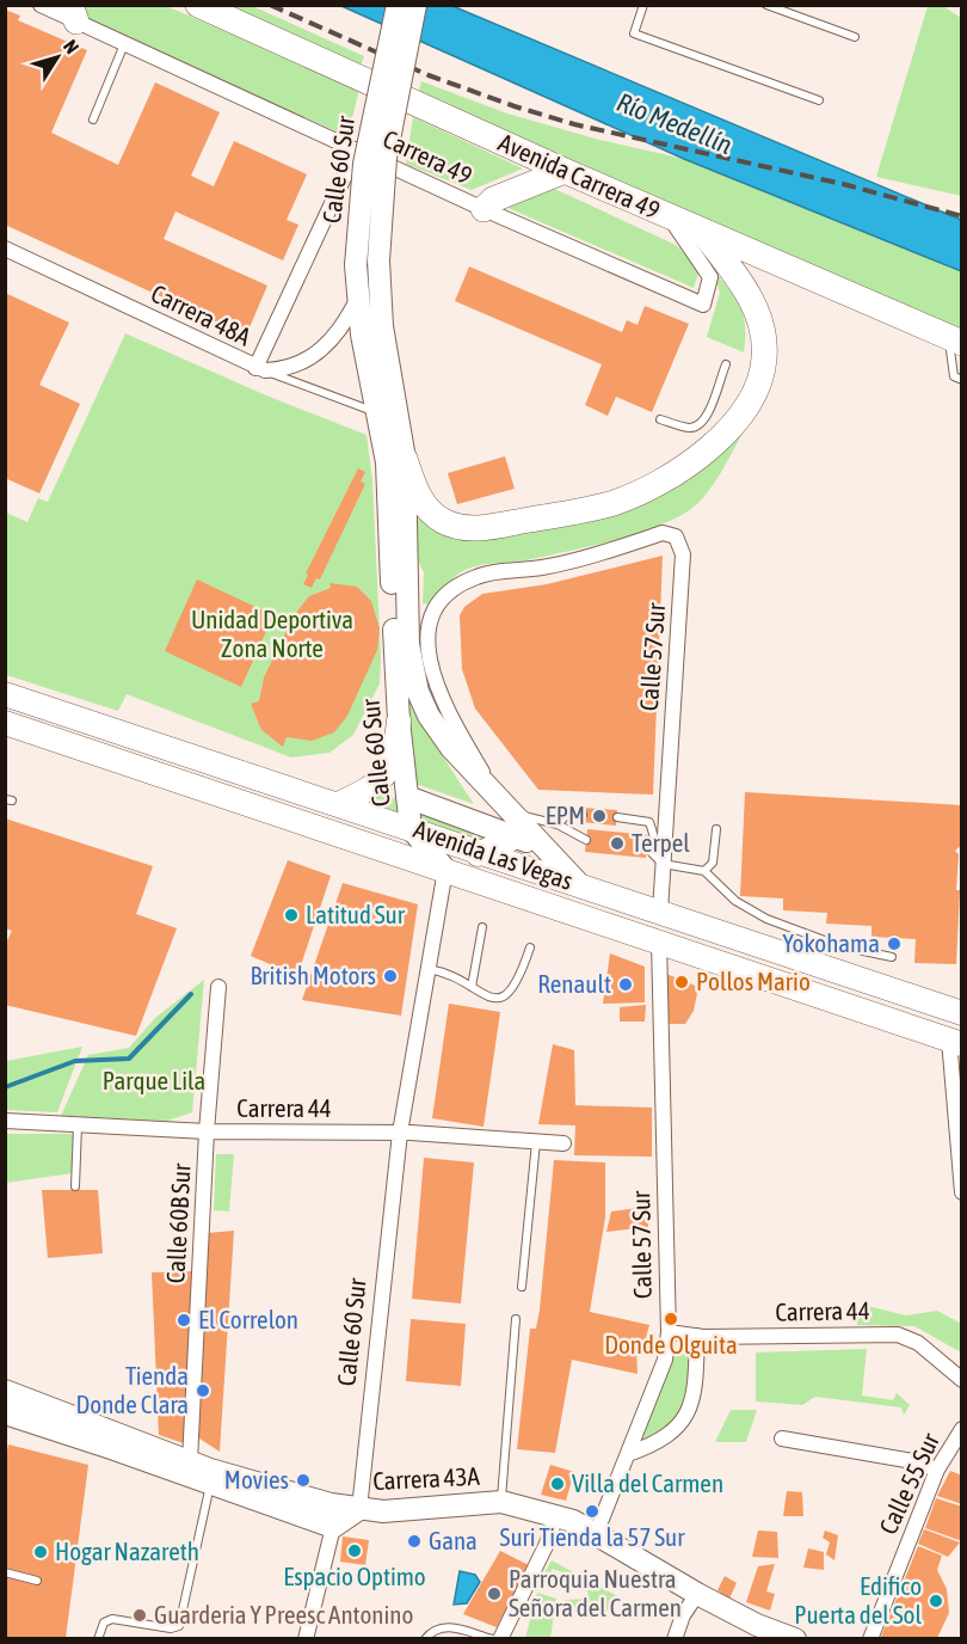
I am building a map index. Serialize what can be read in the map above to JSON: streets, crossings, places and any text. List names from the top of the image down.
{
  "streets": {
    "highway": ["Avenida Carrera 49"],
    "main road": ["Calle 60 Sur", "Avenida Las Vegas", "Carrera 43A"],
    "street": [
      "Carrera 49",
      "Carrera 48A",
      "Calle 57 Sur",
      "Carrera 44",
      "Calle 60B Sur",
      "Calle 55 Sur"
    ]
  },
  "crossings": [
    ["Carrera 49", "Avenida Carrera 49"],
    ["Calle 60 Sur", "Carrera 48A"],
    ["Calle 60 Sur", "Calle 57 Sur"],
    ["Calle 60 Sur", "Avenida Las Vegas"],
    ["Calle 60 Sur", "Carrera 44"],
    ["Calle 60 Sur", "Carrera 43A"],
    ["Calle 57 Sur", "Avenida Las Vegas"],
    ["Calle 57 Sur", "Carrera 44"],
    ["Calle 57 Sur", "Carrera 43A"],
    ["Carrera 44", "Calle 60B Sur"],
    ["Calle 60B Sur", "Carrera 43A"]
  ],
  "water": ["Río Medellín"],
  "parks": ["Unidad Deportiva Zona Norte", "Parque Lila"],
  "places": [
    "EPM",
    "Terpel",
    "Latitud Sur",
    "Yokohama",
    "British Motors",
    "Pollos Mario",
    "Renault",
    "Donde Olguita",
    "El Correlon",
    "Tienda Donde Clara",
    "Movies",
    "Villa del Carmen",
    "Suri Tienda la 57 Sur",
    "Gana",
    "Espacio Optimo",
    "Hogar Nazareth",
    "Parroquia Nuestra Señora del Carmen",
    "Edifico Puerta del Sol",
    "Guarderia Y Preesc Antonino"
  ],
  "north": "top right"
}
